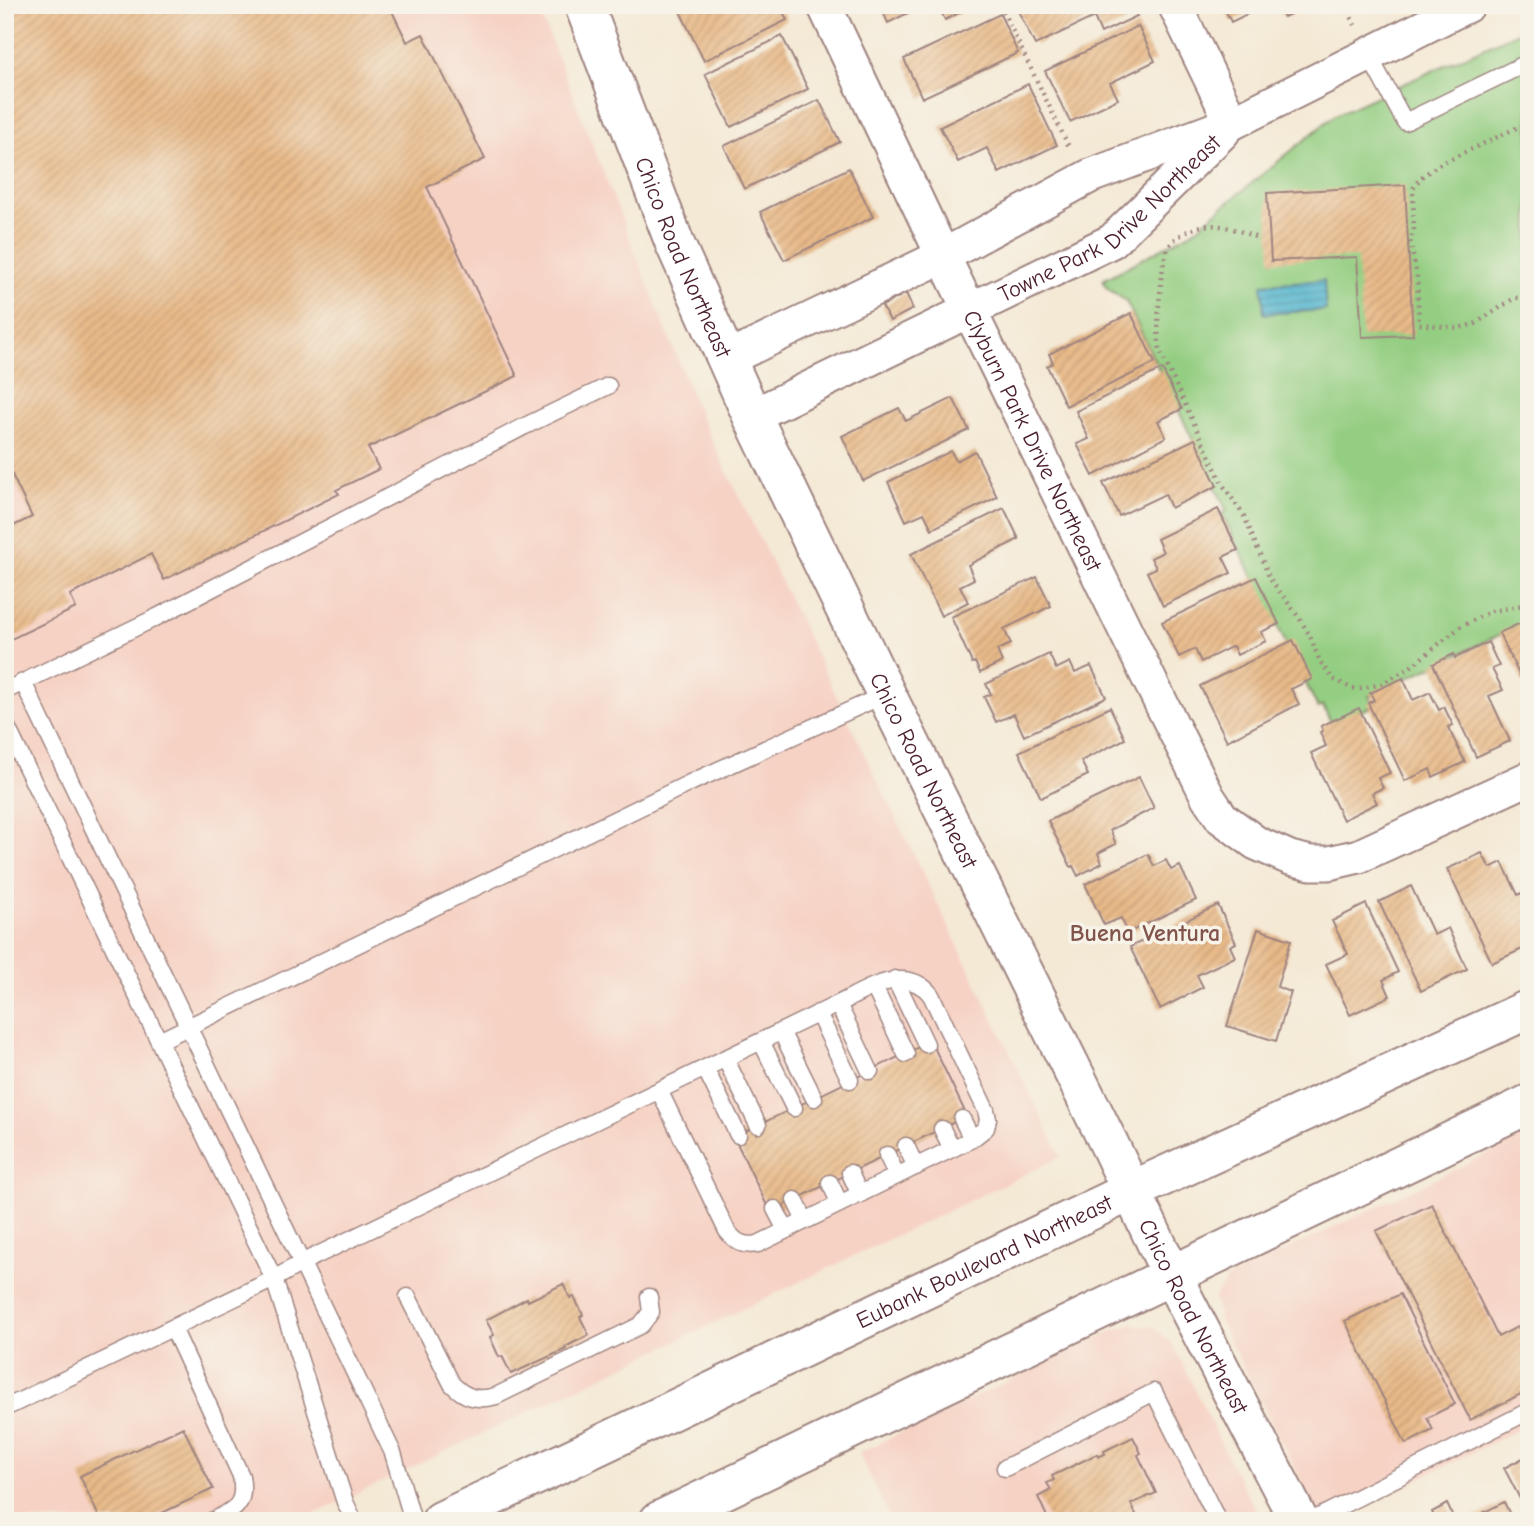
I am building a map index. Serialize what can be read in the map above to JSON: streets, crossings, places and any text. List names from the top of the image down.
{
  "streets": {
    "main road": ["Chico Road Northeast", "Eubank Boulevard Northeast"],
    "street": ["Towne Park Drive Northeast", "Clyburn Park Drive Northeast"]
  },
  "crossings": [
    ["Towne Park Drive Northeast", "Chico Road Northeast"],
    ["Towne Park Drive Northeast", "Clyburn Park Drive Northeast"],
    ["Chico Road Northeast", "Eubank Boulevard Northeast"]
  ],
  "districts": ["Buena Ventura"]
}
